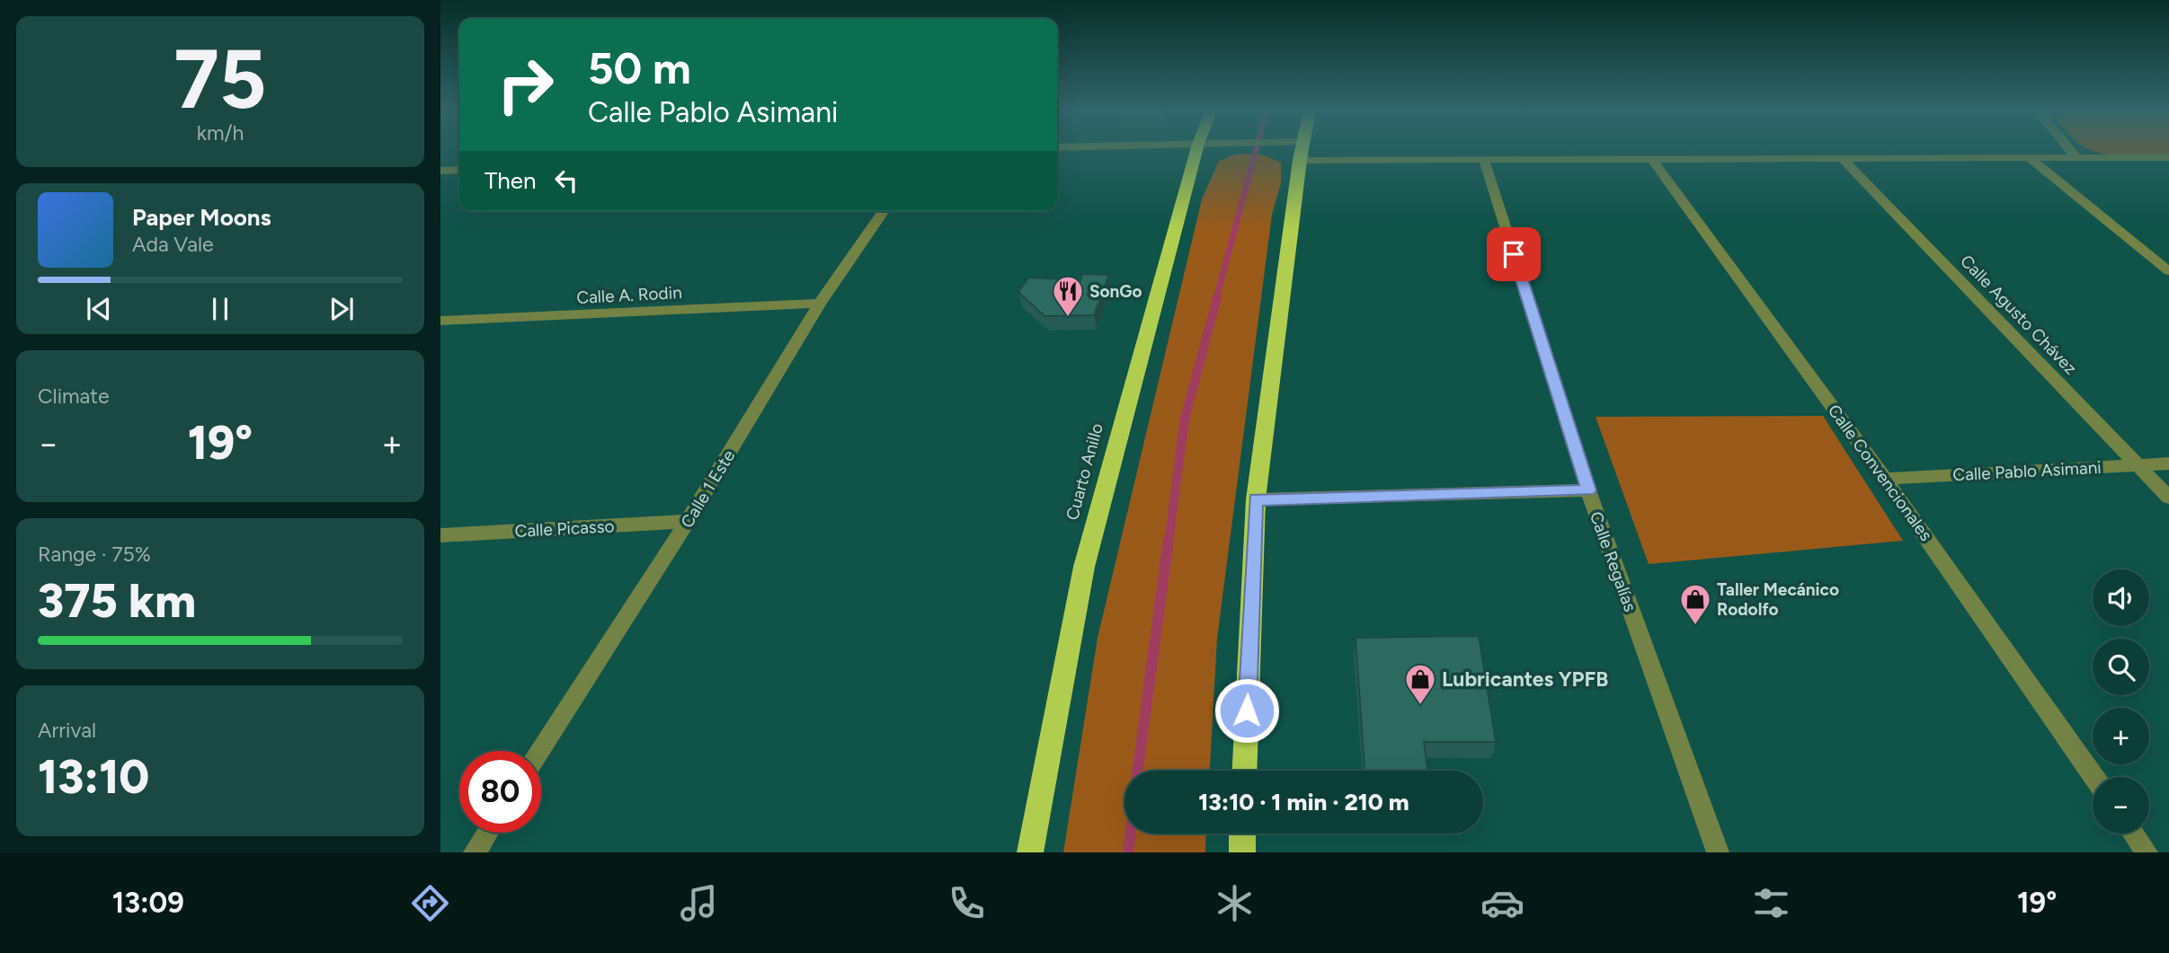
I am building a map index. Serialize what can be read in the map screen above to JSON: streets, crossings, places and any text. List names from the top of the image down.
{
  "streets": {
    "highway": ["Cuarto Anillo"],
    "street": [
      "Calle A. Rodin",
      "Calle Agusto Chávez",
      "Calle Pablo Asimani",
      "Calle Convencionales",
      "Calle 1 Este",
      "Calle Picasso",
      "Calle Regalías"
    ]
  },
  "crossings": [
    ["Calle A. Rodin", "Calle 1 Este"],
    ["Calle Agusto Chávez", "Calle Pablo Asimani"],
    ["Calle Pablo Asimani", "Calle Convencionales"],
    ["Calle 1 Este", "Calle Picasso"]
  ],
  "places": {
    "restaurant": ["SonGo"],
    "shop": ["Taller Mecánico Rodolfo", "Lubricantes YPFB"]
  },
  "page": {
    "tile": [
      ["75", "km/h"],
      "Climate",
      ["Range · 75%", "375 km"],
      ["Arrival", "13:10"]
    ],
    "turn": ["50 m", "Calle Pablo Asimani"],
    "then": "Then",
    "song": ["Paper Moons", "Ada Vale"],
    "heat": ["−", "19°", "+"],
    "map_buttons": ["+", "−"],
    "limit": "80",
    "trip": "13:10 · 1 min · 210 m",
    "tabs": ["13:09", "19°"]
  }
}
